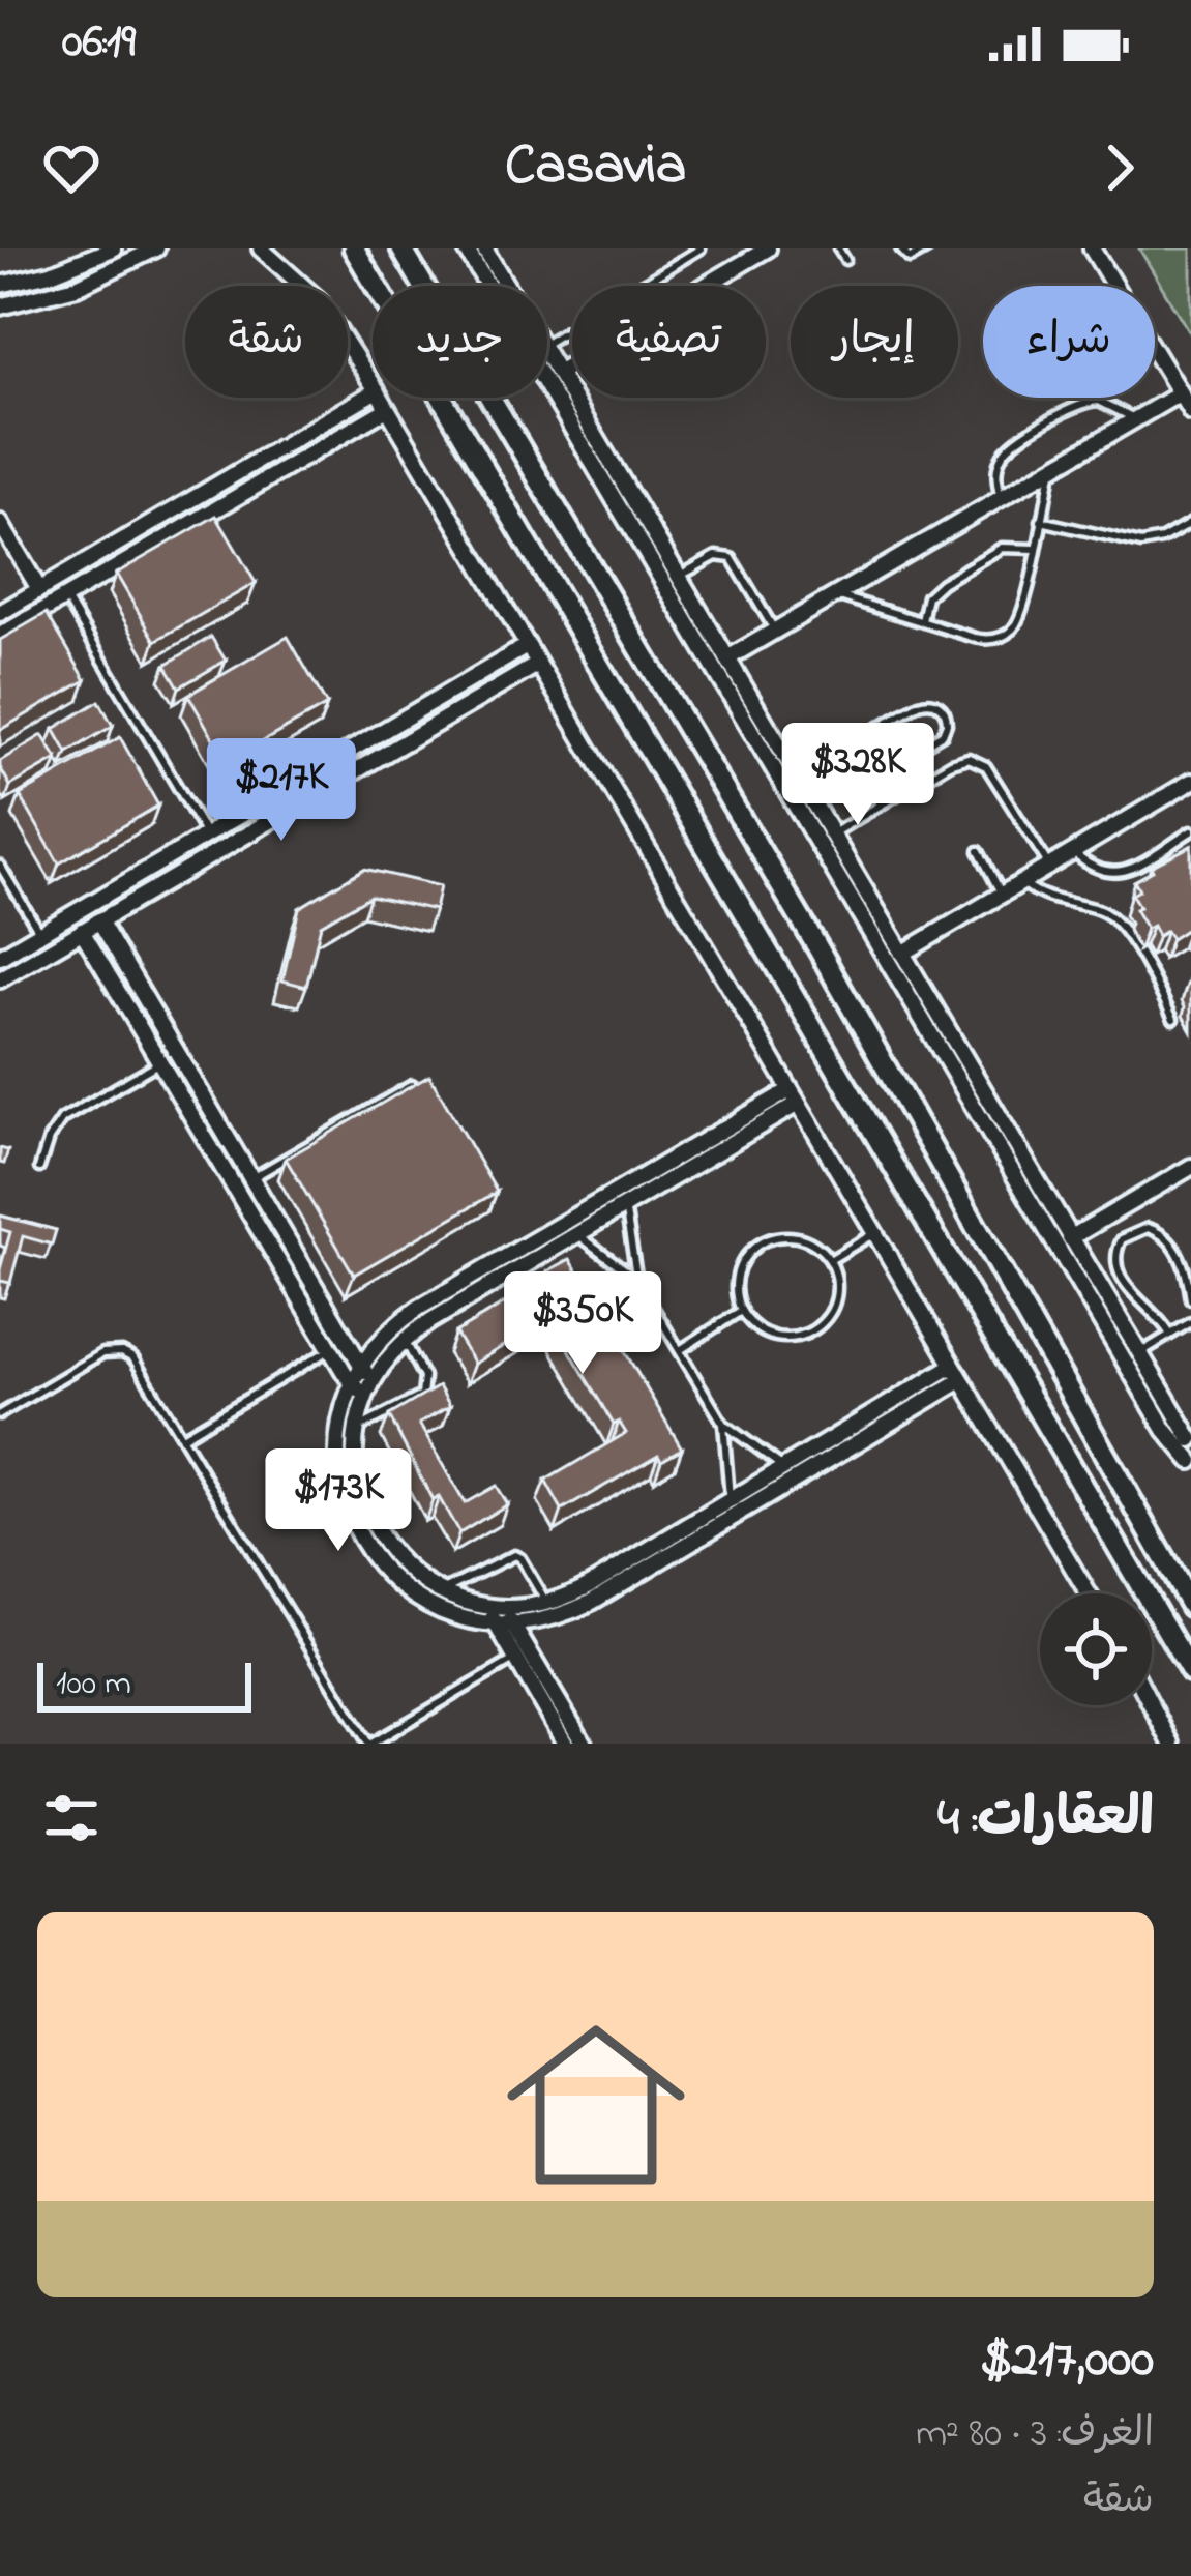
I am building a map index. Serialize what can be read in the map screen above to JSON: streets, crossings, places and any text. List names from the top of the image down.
{
  "scale_bar": "100 m",
  "page": {
    "status": "06:19",
    "header": "Casavia",
    "chip": [
      "شراء",
      "إيجار",
      "تصفية",
      "جديد",
      "شقة"
    ],
    "price": [
      "$328K",
      "$217K",
      "$350K",
      "$173K"
    ],
    "scale": "100 m",
    "heading": "العقارات: 4",
    "list": [
      {
        "name": "$217,000",
        "note": "الغرف: 3 · 80 m² · شقة"
      }
    ]
  }
}
